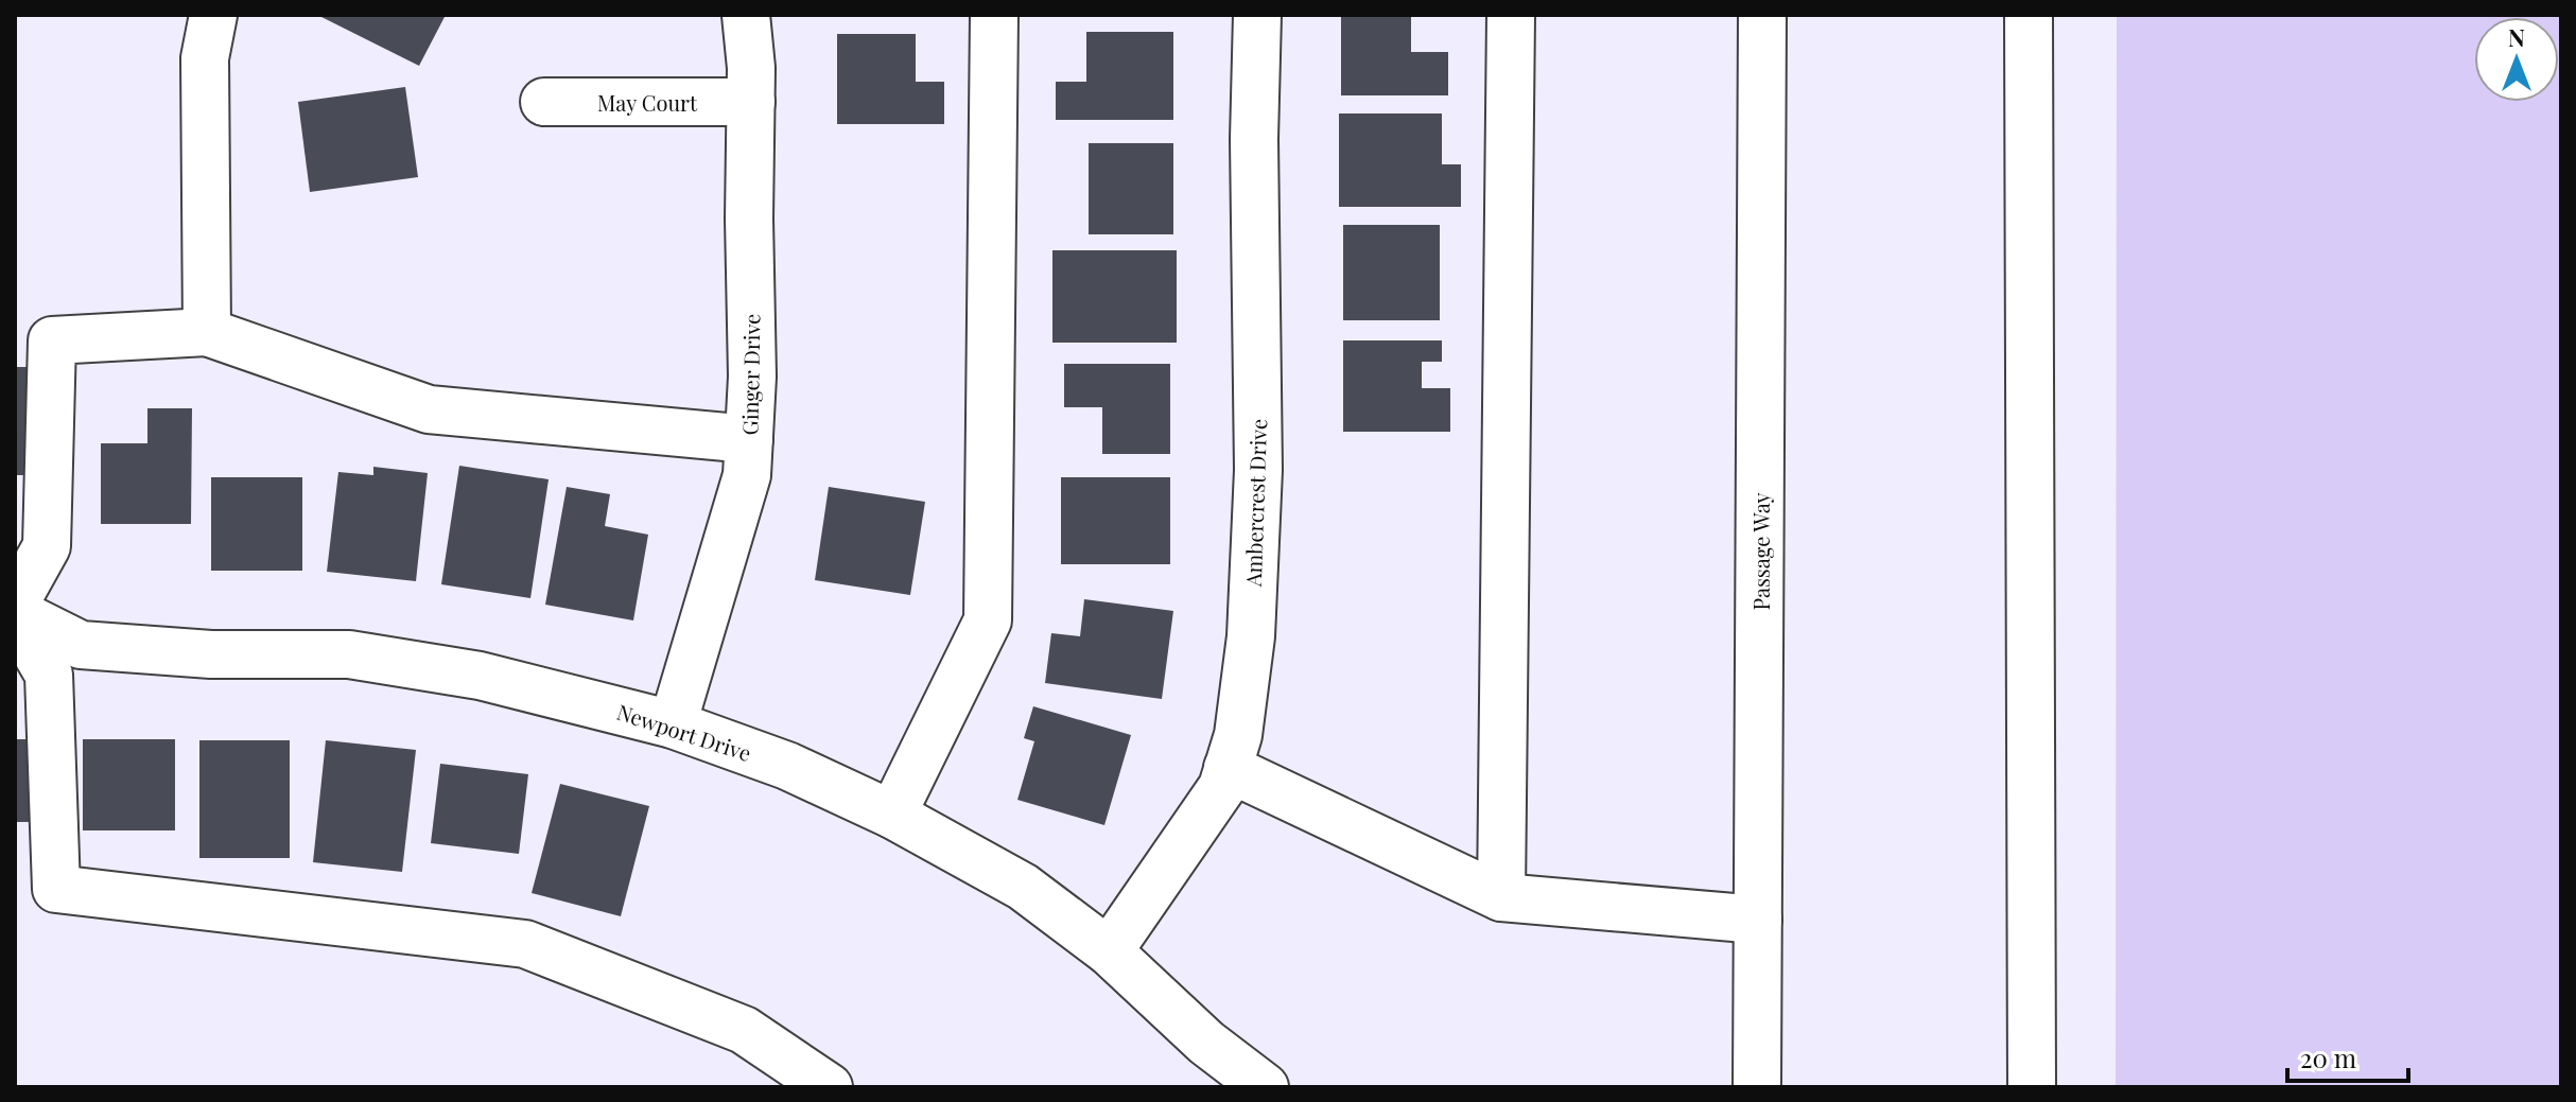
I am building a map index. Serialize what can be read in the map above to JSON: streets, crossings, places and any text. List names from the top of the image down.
{
  "streets": {
    "street": [
      "May Court",
      "Ginger Drive",
      "Ambercrest Drive",
      "Passage Way",
      "Newport Drive"
    ]
  },
  "crossings": [
    ["May Court", "Ginger Drive"],
    ["Ginger Drive", "Newport Drive"],
    ["Ambercrest Drive", "Newport Drive"]
  ],
  "scale_bar": "20 m",
  "north": "top"
}
